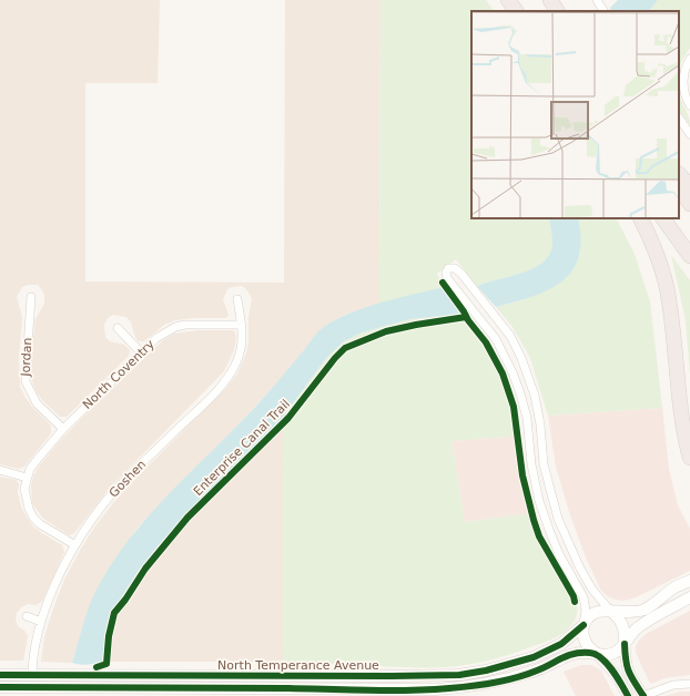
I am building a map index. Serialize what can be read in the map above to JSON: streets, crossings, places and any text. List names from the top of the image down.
{
  "streets": {
    "main road": ["North Temperance Avenue"],
    "street": ["Jordan", "North Coventry", "Goshen"],
    "cycle path": ["Enterprise Canal Trail"]
  },
  "crossings": [
    ["Jordan", "North Coventry"],
    ["North Coventry", "Goshen"],
    ["Goshen", "North Temperance Avenue"]
  ]
}
